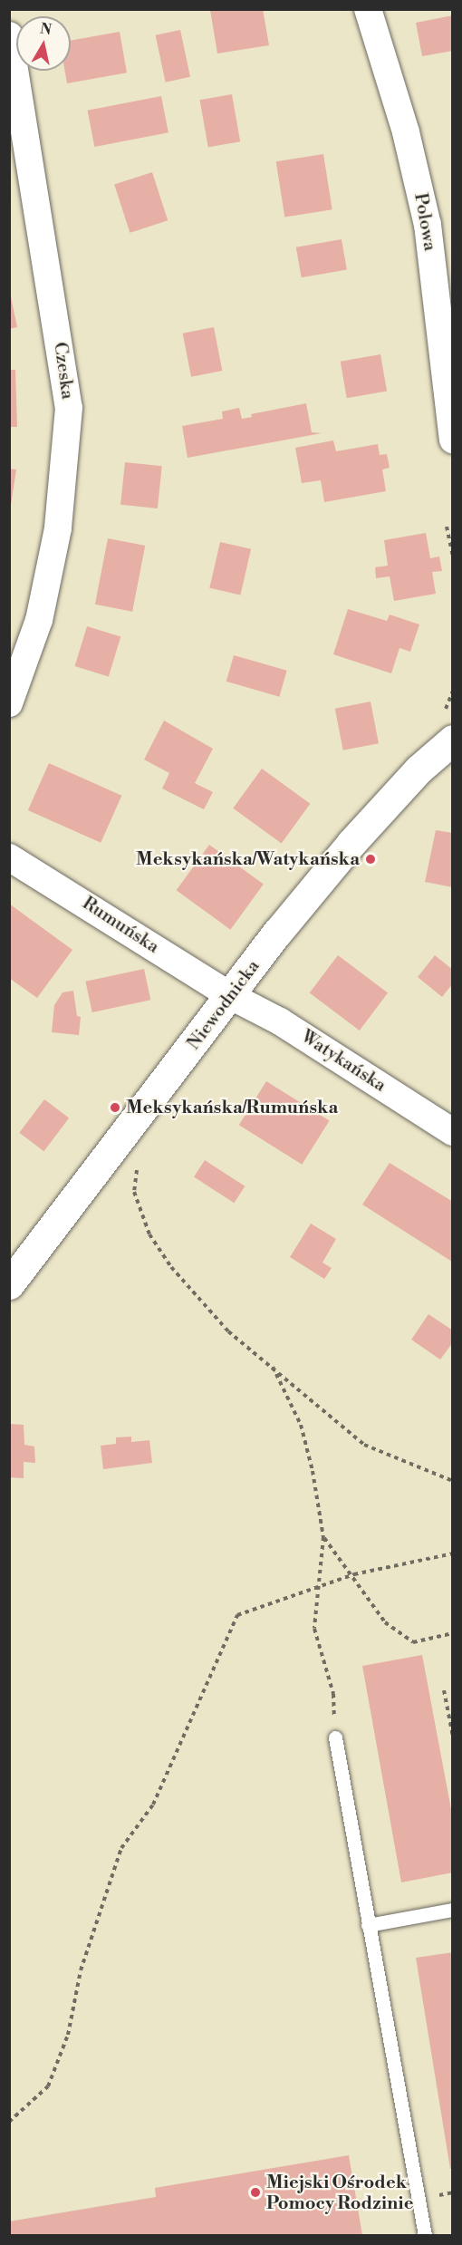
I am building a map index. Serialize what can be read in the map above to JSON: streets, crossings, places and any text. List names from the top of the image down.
{
  "streets": {
    "street": [
      "Polowa",
      "Czeska",
      "Rumuńska",
      "Niewodnicka",
      "Watykańska"
    ]
  },
  "crossings": [
    ["Rumuńska", "Niewodnicka"],
    ["Rumuńska", "Watykańska"],
    ["Niewodnicka", "Watykańska"]
  ],
  "places": ["Meksykańska/Watykańska", "Meksykańska/Rumuńska", "Miejski Ośrodek Pomocy Rodzinie"],
  "north": "top"
}
